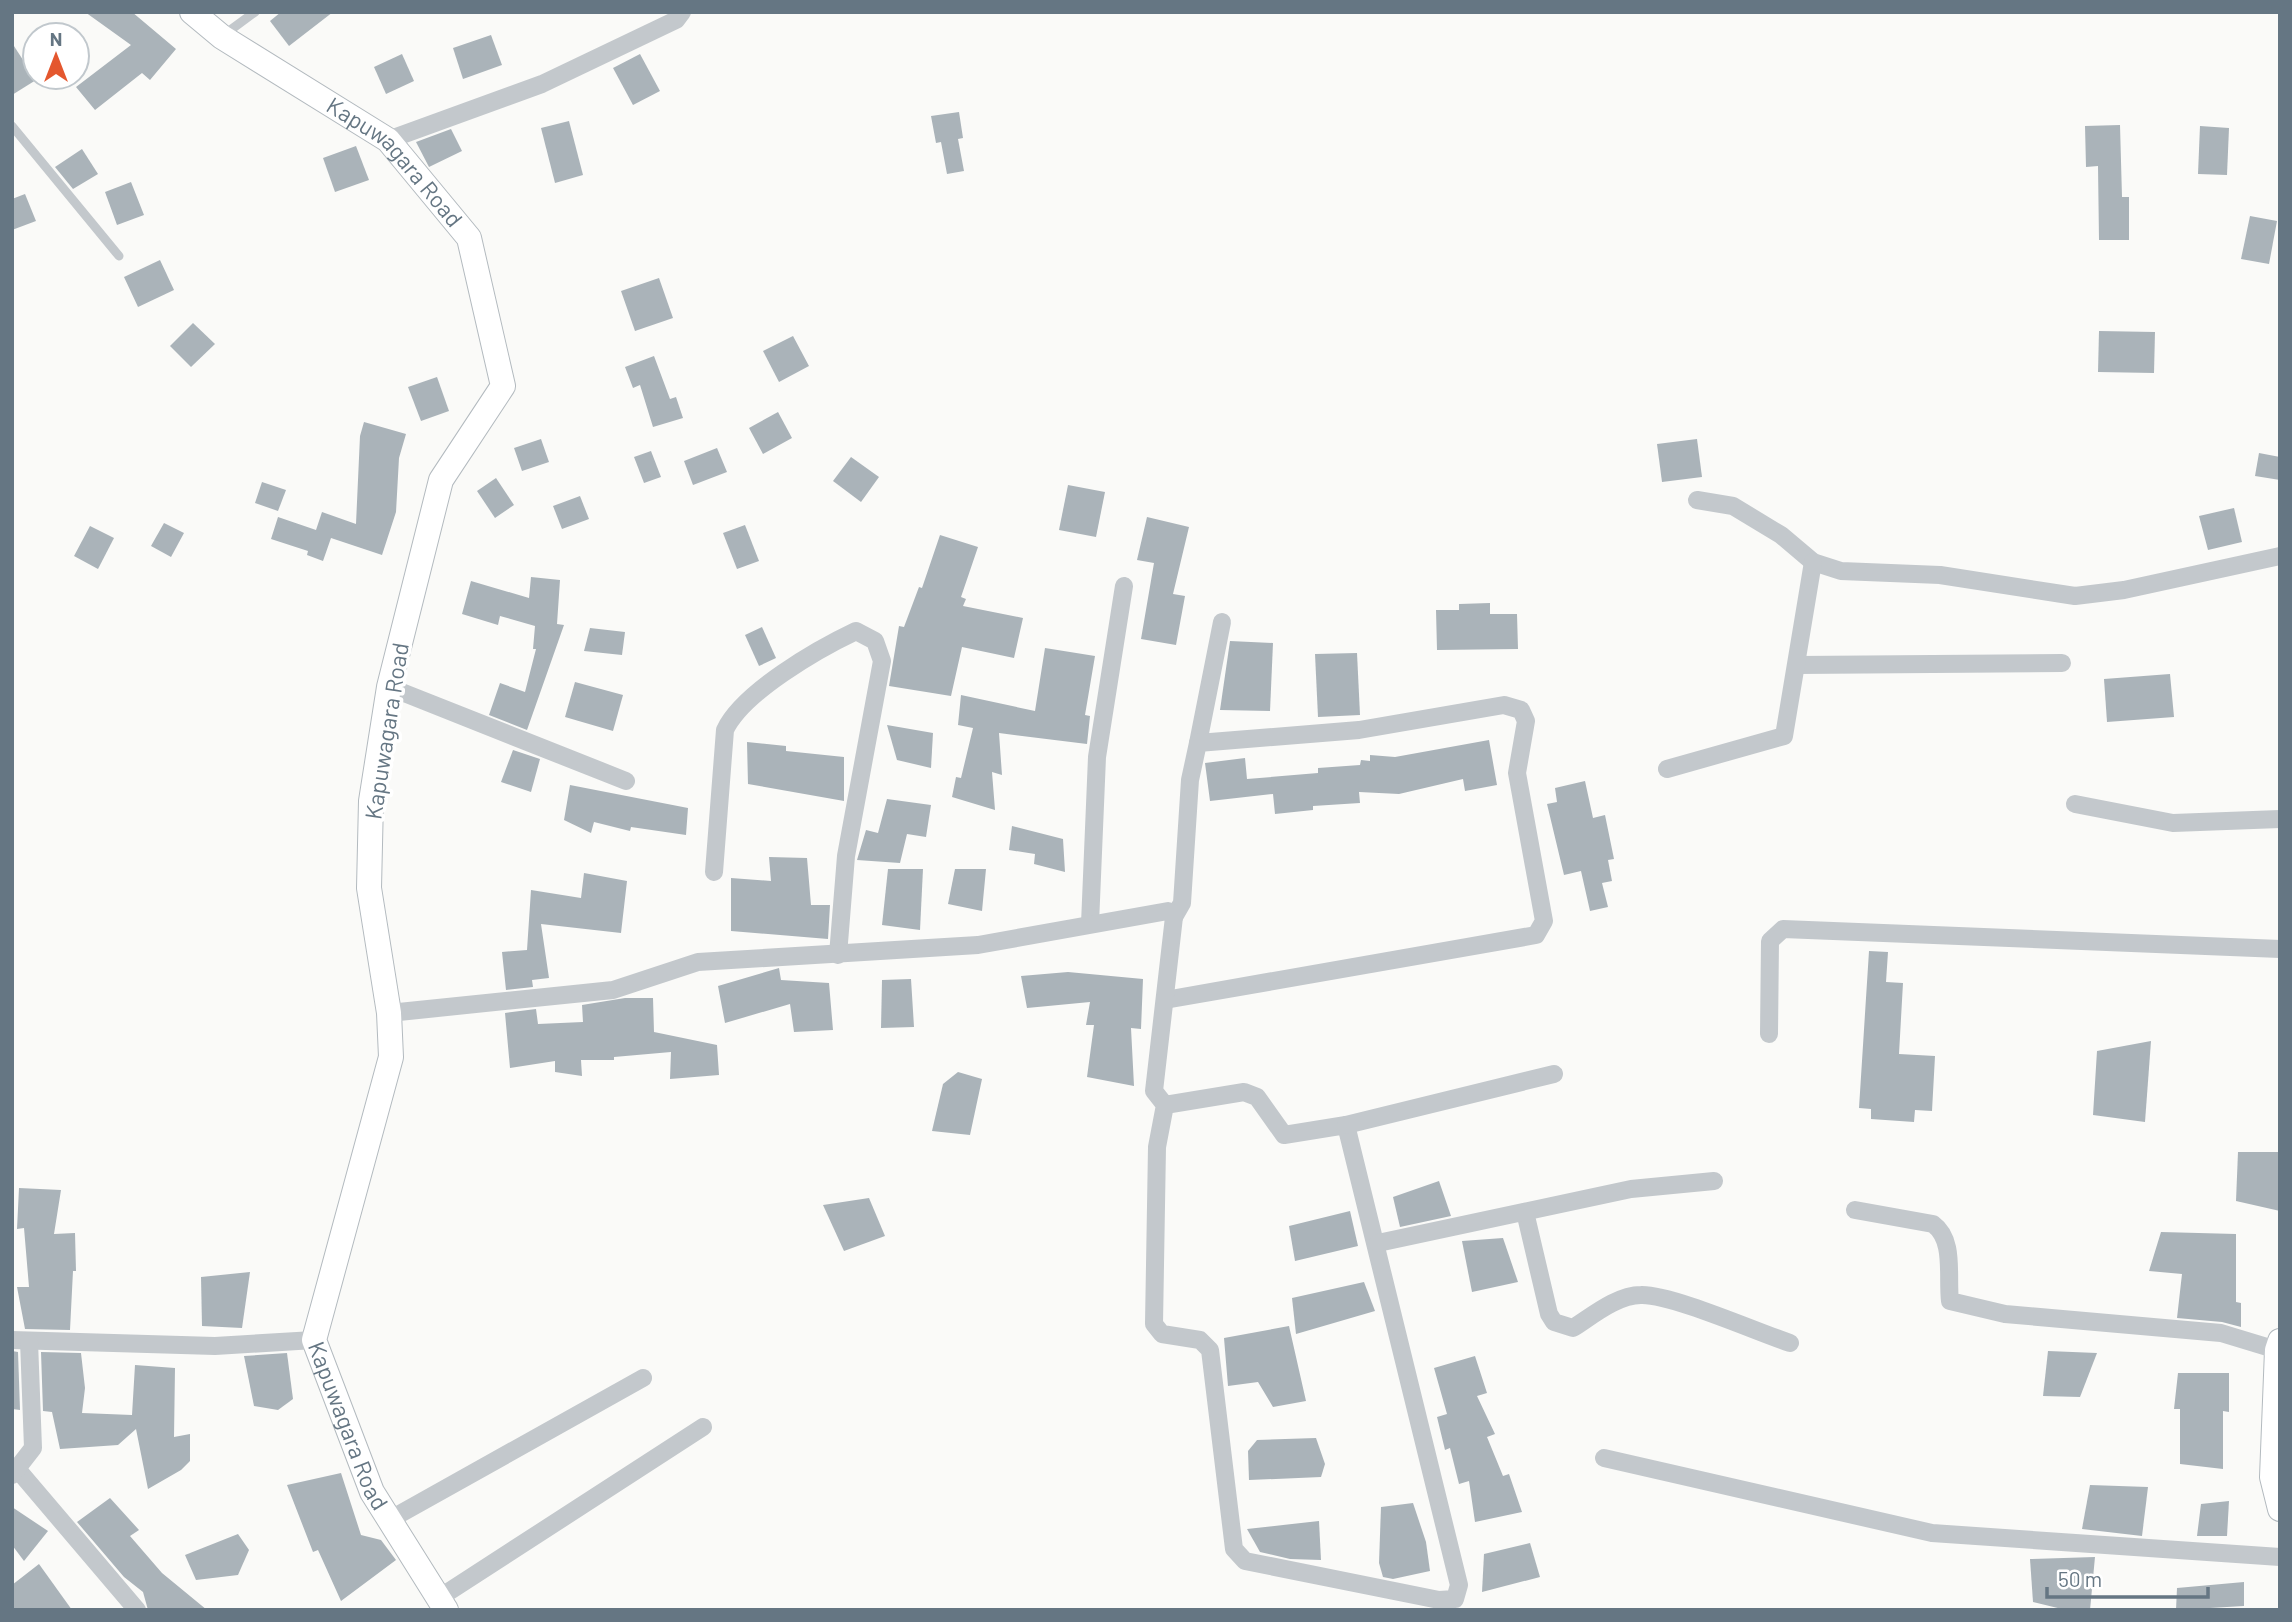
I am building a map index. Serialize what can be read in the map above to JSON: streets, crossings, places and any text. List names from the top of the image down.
{
  "streets": {
    "street": ["Kapuwagara Road"]
  },
  "scale_bar": "50 m",
  "north": "top"
}
